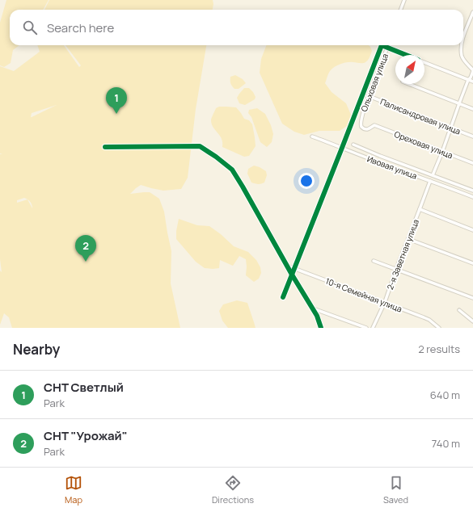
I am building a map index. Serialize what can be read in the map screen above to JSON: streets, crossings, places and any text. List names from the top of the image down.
{
  "streets": {
    "street": [
      "Ольховая улица",
      "Палисандровая улица",
      "Ореховая улица",
      "Ивовая улица",
      "2-я Заветная улица",
      "10-я Семейная улица"
    ]
  },
  "crossings": [
    ["Ольховая улица", "Палисандровая улица"],
    ["Ольховая улица", "Ореховая улица"],
    ["Ивовая улица", "2-я Заветная улица"],
    ["2-я Заветная улица", "10-я Семейная улица"]
  ],
  "north": "top right",
  "page": {
    "search": "Search here",
    "pins": ["1", "2"],
    "heading": ["Nearby", "2 results"],
    "list": [
      {
        "mark": "1",
        "name": "СНТ Светлый",
        "note": "Park",
        "value": "640 m"
      },
      {
        "mark": "2",
        "name": "СНТ \"Урожай\"",
        "note": "Park",
        "value": "740 m"
      }
    ],
    "nav": ["Map", "Directions", "Saved"]
  }
}
